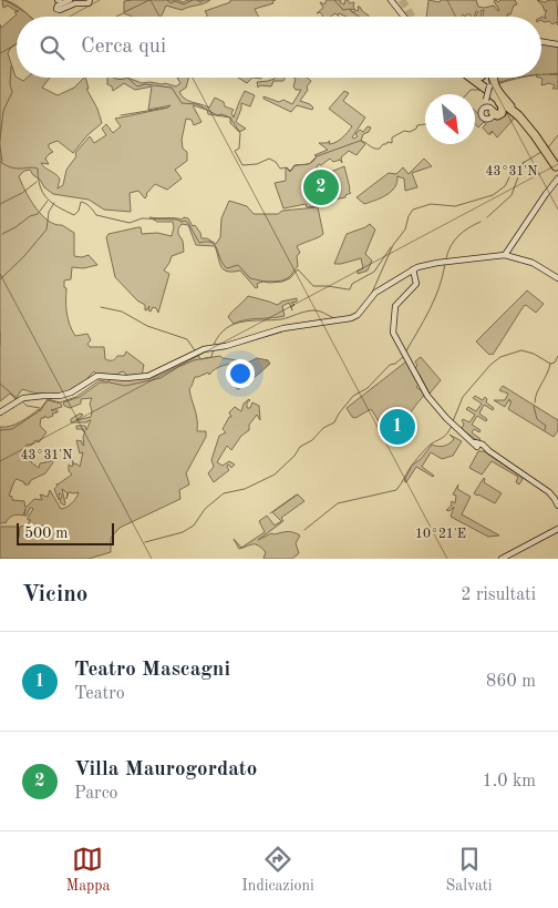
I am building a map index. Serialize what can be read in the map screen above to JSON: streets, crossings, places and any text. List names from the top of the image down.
{
  "scale_bar": "500 m",
  "north": "bottom right",
  "page": {
    "search": "Cerca qui",
    "pins": ["2", "1"],
    "scale": "500 m",
    "heading": ["Vicino", "2 risultati"],
    "list": [
      {
        "mark": "1",
        "name": "Teatro Mascagni",
        "note": "Teatro",
        "value": "860 m"
      },
      {
        "mark": "2",
        "name": "Villa Maurogordato",
        "note": "Parco",
        "value": "1.0 km"
      }
    ],
    "nav": ["Mappa", "Indicazioni", "Salvati"]
  },
  "coordinates": ["43°31'N", "10°21'E"]
}
